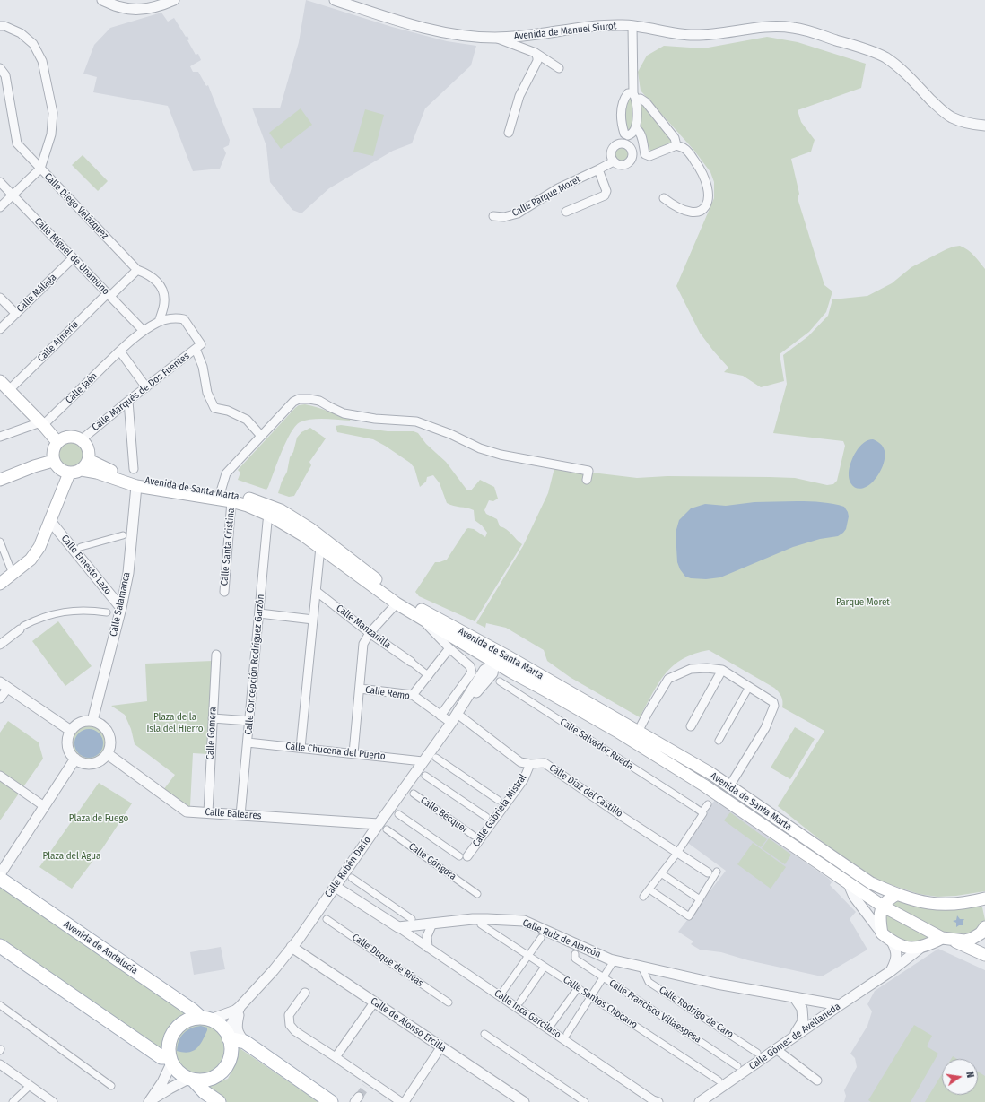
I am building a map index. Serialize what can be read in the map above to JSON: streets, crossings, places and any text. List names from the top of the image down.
{
  "streets": {
    "main road": ["Avenida de Santa Marta", "Avenida de Andalucía"],
    "street": [
      "Avenida de Manuel Siurot",
      "Calle Parque Moret",
      "Calle Diego Velázquez",
      "Calle Miguel de Unamuno",
      "Calle Málaga",
      "Calle Almería",
      "Calle Jaén",
      "Calle Marqués de Dos Fuentes",
      "Calle Santa Cristina",
      "Calle Ernesto Lazo",
      "Calle Salamanca",
      "Calle Manzanilla",
      "Calle Concepción Rodríguez Garzón",
      "Calle Remo",
      "Calle Gomera",
      "Calle Salvador Rueda",
      "Calle Chucena del Puerto",
      "Calle Díaz del Castillo",
      "Calle Gabriela Mistral",
      "Calle Baleares",
      "Calle Bécquer",
      "Calle Góngora",
      "Calle Rubén Darío",
      "Calle Ruiz de Alarcón",
      "Calle Duque de Rivas",
      "Calle Santos Chocano",
      "Calle Francisco Villaespesa",
      "Calle Rodrigo de Caro",
      "Calle Inca Garcilaso",
      "Calle de Alonso Ercilla",
      "Calle Gómez de Avellaneda"
    ]
  },
  "crossings": [
    ["Calle Diego Velázquez", "Calle Almería"],
    ["Calle Diego Velázquez", "Calle Jaén"],
    ["Calle Miguel de Unamuno", "Calle Málaga"],
    ["Calle Miguel de Unamuno", "Calle Almería"],
    ["Calle Miguel de Unamuno", "Calle Jaén"],
    ["Calle Jaén", "Calle Marqués de Dos Fuentes"],
    ["Calle Marqués de Dos Fuentes", "Avenida de Santa Marta"],
    ["Avenida de Santa Marta", "Calle Santa Cristina"],
    ["Avenida de Santa Marta", "Calle Salamanca"],
    ["Avenida de Santa Marta", "Calle Concepción Rodríguez Garzón"],
    ["Avenida de Santa Marta", "Calle Rubén Darío"],
    ["Calle Ernesto Lazo", "Calle Salamanca"],
    ["Calle Salamanca", "Calle Baleares"],
    ["Calle Concepción Rodríguez Garzón", "Calle Chucena del Puerto"],
    ["Calle Concepción Rodríguez Garzón", "Calle Baleares"],
    ["Calle Remo", "Calle Rubén Darío"],
    ["Calle Gomera", "Calle Baleares"],
    ["Calle Chucena del Puerto", "Calle Rubén Darío"],
    ["Calle Díaz del Castillo", "Calle Gabriela Mistral"],
    ["Calle Díaz del Castillo", "Calle Rubén Darío"],
    ["Calle Baleares", "Calle Rubén Darío"],
    ["Calle Rubén Darío", "Avenida de Andalucía"],
    ["Calle Rubén Darío", "Calle de Alonso Ercilla"],
    ["Calle Ruiz de Alarcón", "Calle Rodrigo de Caro"],
    ["Calle Ruiz de Alarcón", "Calle Inca Garcilaso"],
    ["Calle Ruiz de Alarcón", "Calle Gómez de Avellaneda"]
  ],
  "parks": [
    "Parque Moret",
    "Plaza de la Isla del Hierro",
    "Plaza de Fuego",
    "Plaza del Agua"
  ],
  "north": "right"
}
